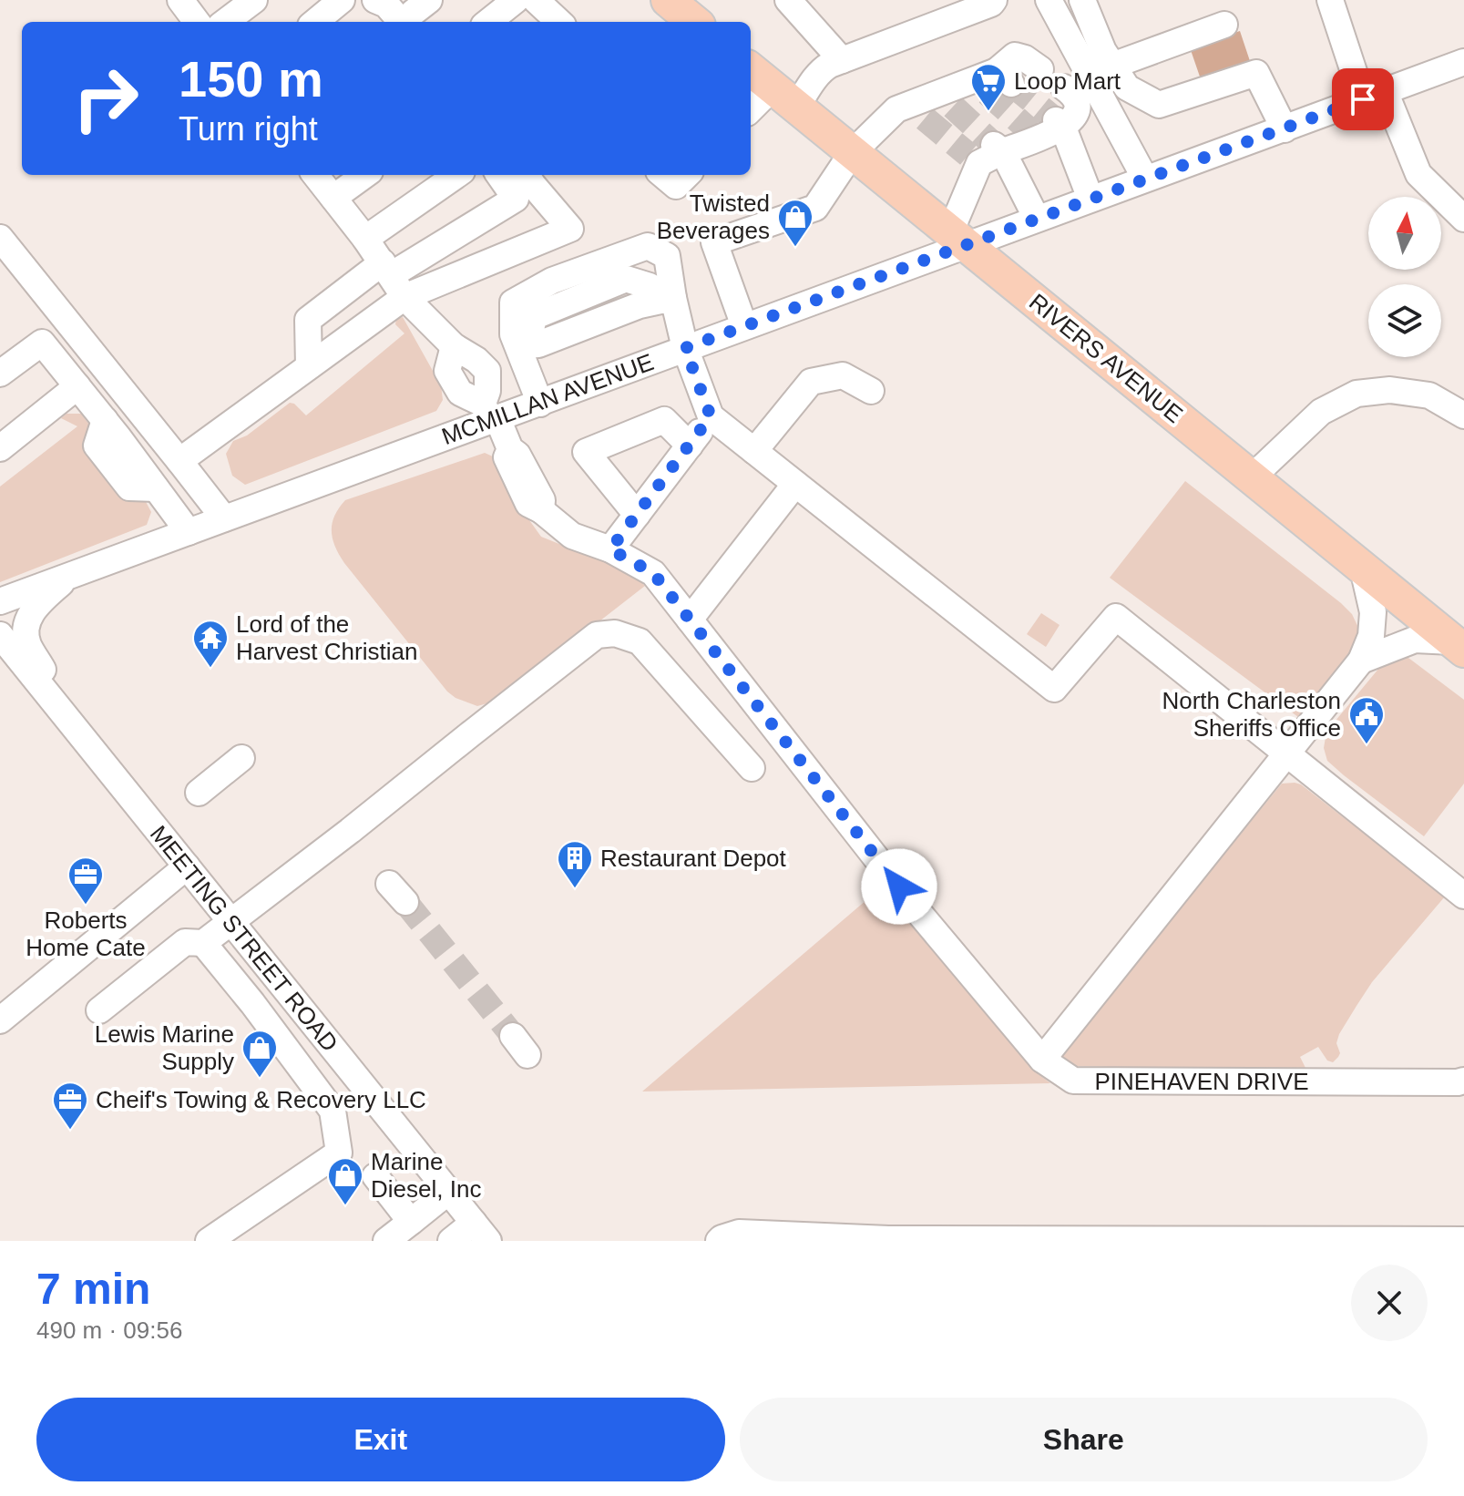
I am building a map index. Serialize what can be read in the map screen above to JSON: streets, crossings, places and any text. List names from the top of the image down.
{
  "streets": {
    "main road": ["RIVERS AVENUE"],
    "street": ["MCMILLAN AVENUE", "MEETING STREET ROAD", "PINEHAVEN DRIVE"]
  },
  "crossings": [
    ["RIVERS AVENUE", "MCMILLAN AVENUE"],
    ["MCMILLAN AVENUE", "PINEHAVEN DRIVE"]
  ],
  "places": {
    "supermarket": ["Loop Mart"],
    "shop": ["Twisted Beverages", "Lewis Marine Supply", "Marine Diesel, Inc"],
    "temple": ["Lord of the Harvest Christian"],
    "public building": ["North Charleston Sheriffs Office"],
    "building": ["Restaurant Depot"],
    "office": ["Roberts Home Cate", "Cheif's Towing & Recovery LLC"]
  },
  "north": "top",
  "page": {
    "turn": ["150 m", "Turn right"],
    "heading": ["7 min", "490 m · 09:56"],
    "buttons": ["Exit", "Share"]
  }
}
